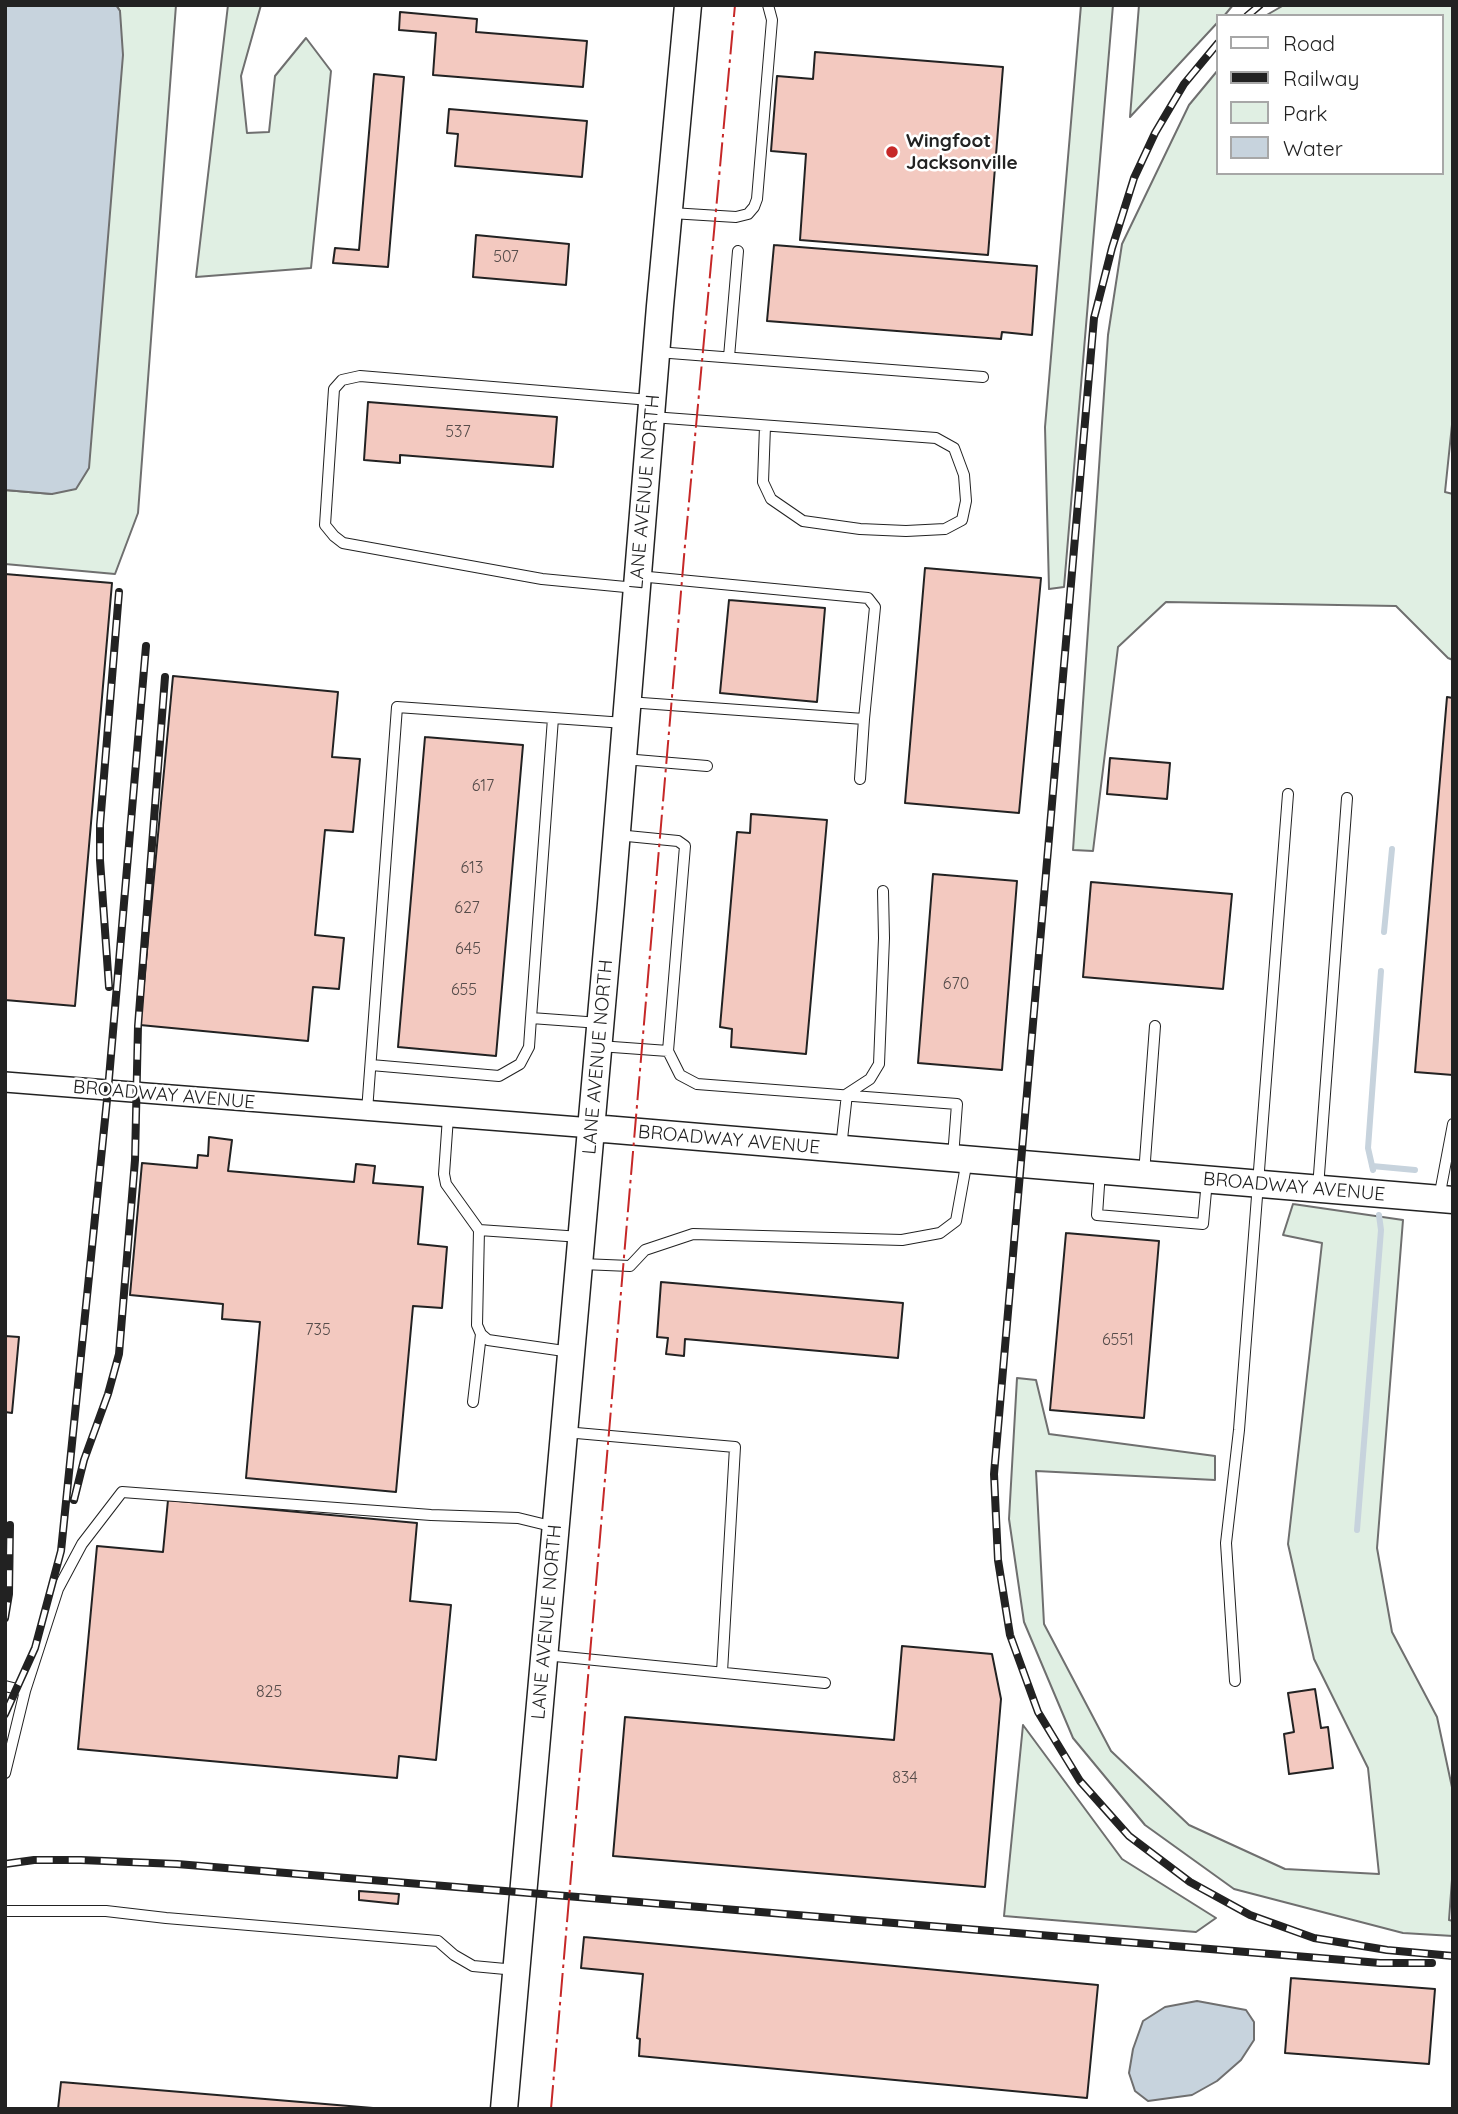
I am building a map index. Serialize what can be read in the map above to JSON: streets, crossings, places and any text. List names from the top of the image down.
{
  "streets": {
    "main road": ["LANE AVENUE NORTH", "BROADWAY AVENUE"]
  },
  "crossings": [
    ["LANE AVENUE NORTH", "BROADWAY AVENUE"]
  ],
  "places": ["Wingfoot Jacksonville"],
  "house_numbers": [
    "507",
    "537",
    "617",
    "613",
    "627",
    "645",
    "670",
    "655",
    "735",
    "6551",
    "825",
    "834"
  ],
  "legend": [
    "Road",
    "Railway",
    "Park",
    "Water"
  ]
}
